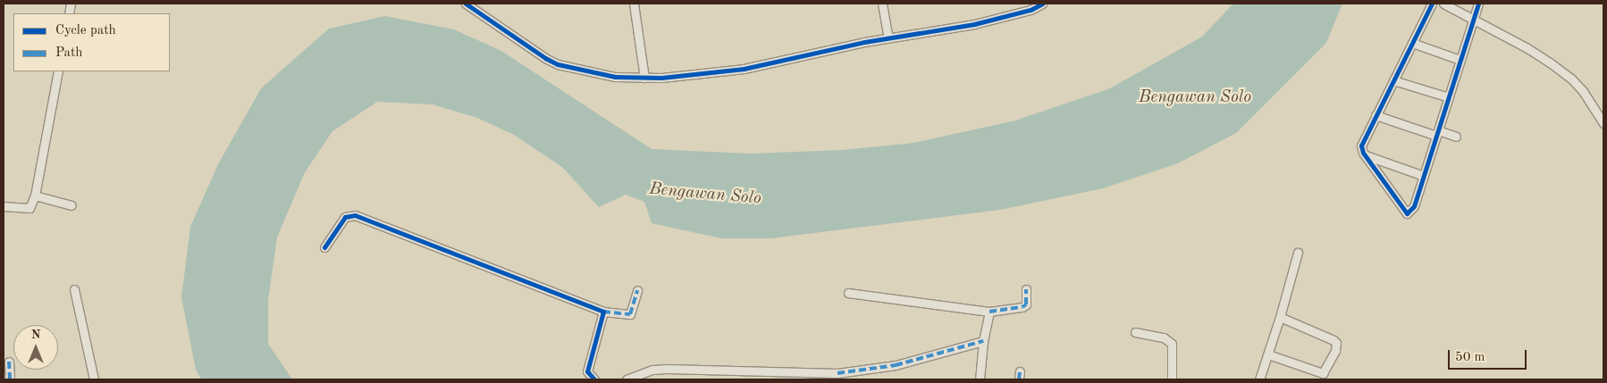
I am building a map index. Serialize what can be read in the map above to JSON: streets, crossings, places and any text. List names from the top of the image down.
{
  "water": ["Bengawan Solo"],
  "legend": ["Cycle path", "Path"],
  "scale_bar": "50 m",
  "north": "top"
}
